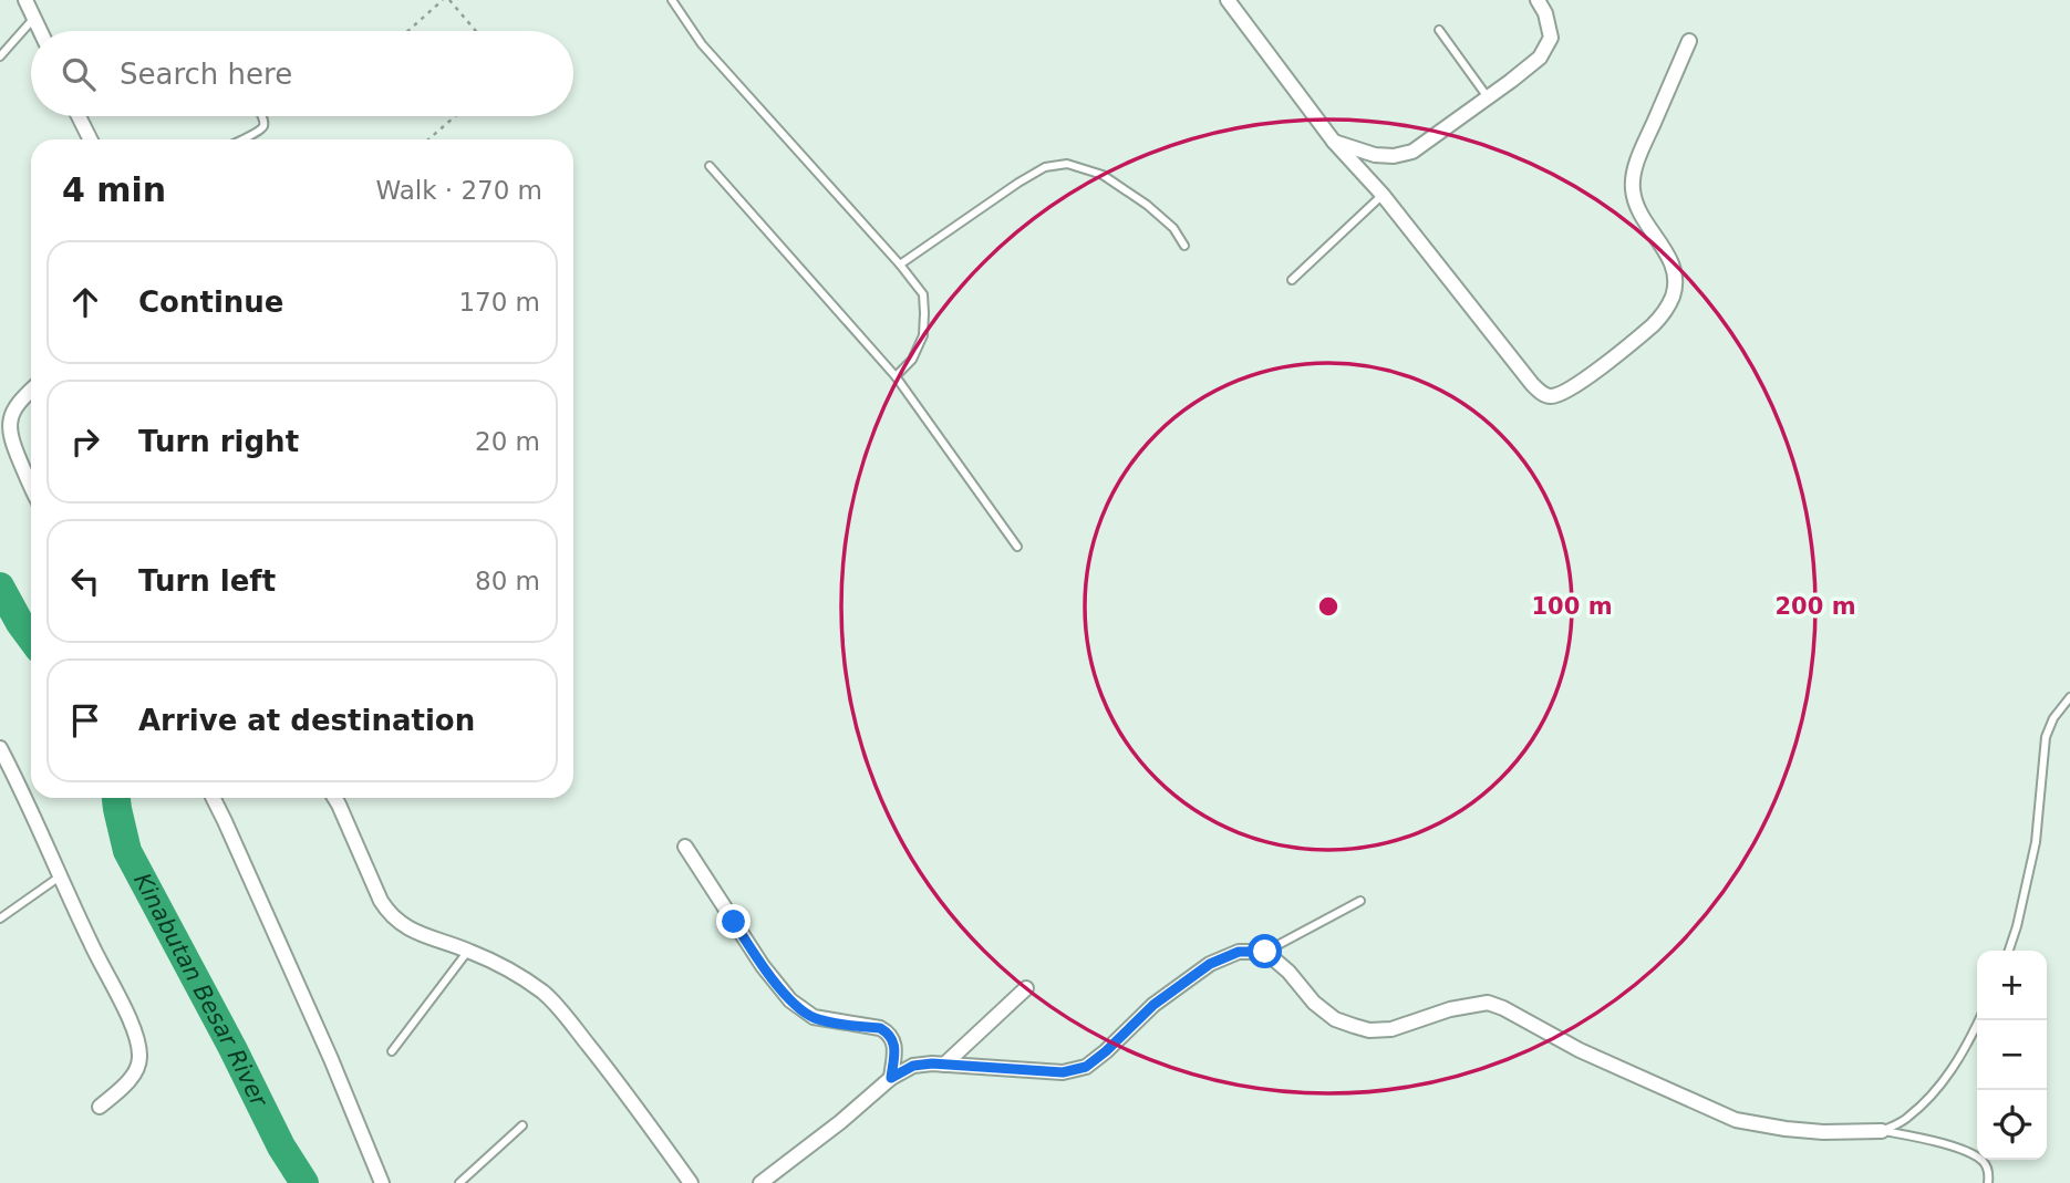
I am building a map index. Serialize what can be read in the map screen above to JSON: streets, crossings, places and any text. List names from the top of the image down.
{
  "water": ["Kinabutan Besar River"],
  "page": {
    "search": "Search here",
    "heading": ["4 min", "Walk · 270 m"],
    "list": [
      ["Continue", "170 m"],
      ["Turn right", "20 m"],
      ["Turn left", "80 m"],
      "Arrive at destination"
    ],
    "map_buttons": ["+", "−"]
  },
  "rings": ["100 m", "200 m"]
}
